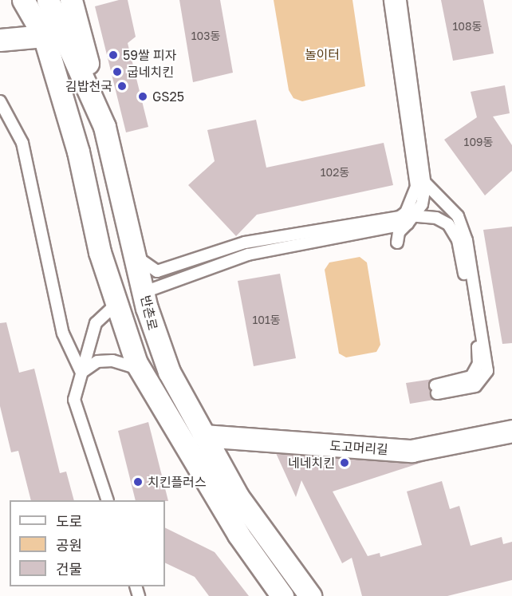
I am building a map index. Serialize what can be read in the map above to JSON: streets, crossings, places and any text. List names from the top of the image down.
{
  "streets": {
    "street": ["반촌로", "도고머리길"]
  },
  "crossings": [
    ["반촌로", "도고머리길"]
  ],
  "parks": ["놀이터"],
  "places": [
    "59쌀 피자",
    "굽네치킨",
    "김밥천국",
    "GS25",
    "네네치킨",
    "치킨플러스"
  ],
  "house_numbers": [
    "108동",
    "103동",
    "109동",
    "102동",
    "101동"
  ],
  "legend": ["도로", "공원", "건물"]
}
